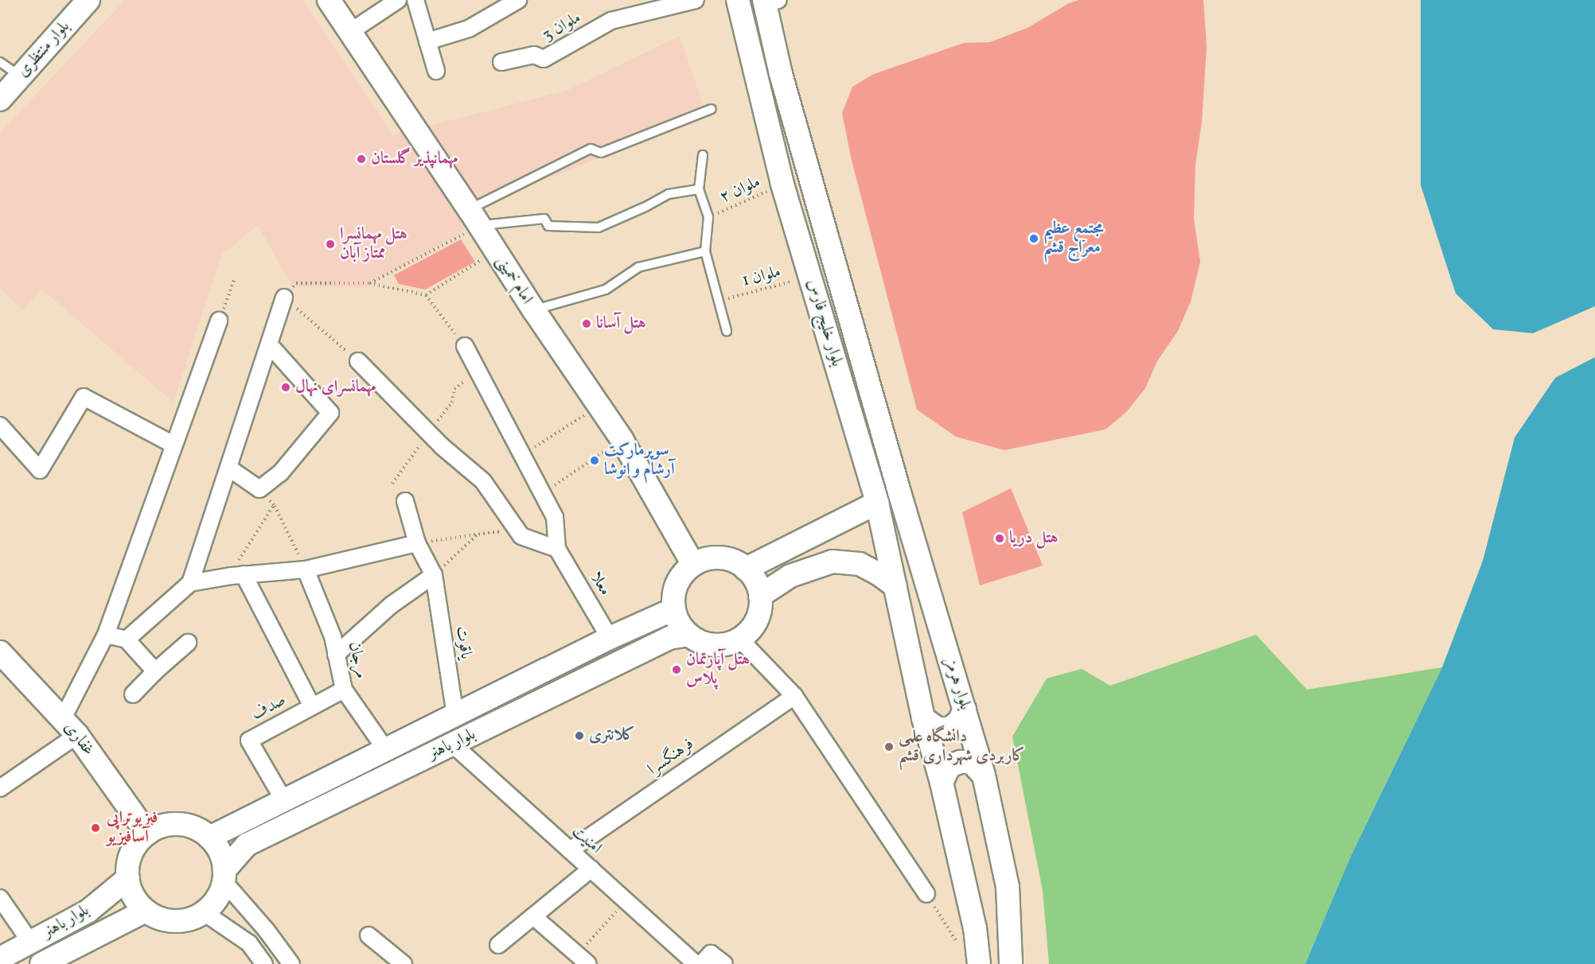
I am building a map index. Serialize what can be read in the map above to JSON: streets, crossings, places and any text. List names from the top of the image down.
{
  "streets": {
    "main road": [
      "بلوار منتظری",
      "امام خمینی",
      "بلوار خلیج فارس",
      "بلوار هرمز",
      "غفاری",
      "بلوار باهنر"
    ],
    "street": [
      "ملوان 3",
      "معلا",
      "یاقوت",
      "مرجان",
      "صدف",
      "فرهنگسرا",
      "امنیت"
    ],
    "path": ["ملوان ۲", "ملوان 1"]
  },
  "crossings": [
    ["ملوان ۲", "بلوار خلیج فارس"],
    ["ملوان 1", "بلوار خلیج فارس"],
    ["امام خمینی", "بلوار باهنر"],
    ["بلوار خلیج فارس", "بلوار هرمز"],
    ["معلا", "بلوار باهنر"],
    ["یاقوت", "بلوار باهنر"],
    ["مرجان", "صدف"],
    ["مرجان", "بلوار باهنر"],
    ["صدف", "بلوار باهنر"],
    ["غفاری", "بلوار باهنر"],
    ["بلوار باهنر", "امنیت"],
    ["فرهنگسرا", "امنیت"]
  ],
  "places": [
    "مهمانپذیر گلستان",
    "مجتمع عظیم معراج قشم",
    "هتل مهمانسرا ممتاز آبان",
    "هتل آسانا",
    "مهمانسرای نهال",
    "سوپرمارکت آرشام و انوشا",
    "هتل دریا",
    "هتل آپارتمان پلاس",
    "کلانتری",
    "دانشگاه علمی کاربردی شهرداری قشم",
    "فیزیوتراپی آسافیزیو"
  ]
}
